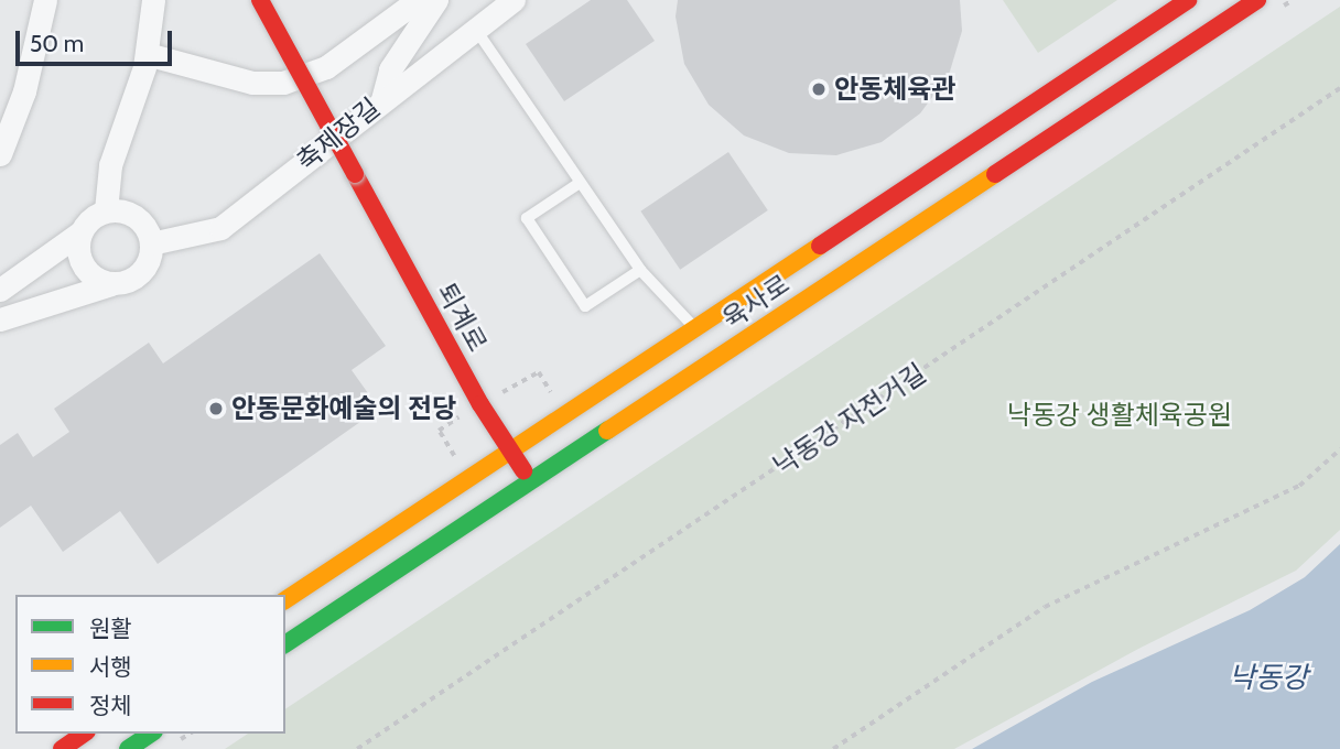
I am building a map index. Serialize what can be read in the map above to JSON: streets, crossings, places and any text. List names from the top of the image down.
{
  "streets": {
    "street": ["축제장길", "육사로", "퇴계로"],
    "path": ["낙동강 자전거길"]
  },
  "crossings": [
    ["육사로", "퇴계로"]
  ],
  "water": ["낙동강"],
  "parks": ["낙동강 생활체육공원"],
  "places": ["안동체육관", "안동문화예술의 전당"],
  "legend": ["원활", "서행", "정체"],
  "scale_bar": "50 m"
}
